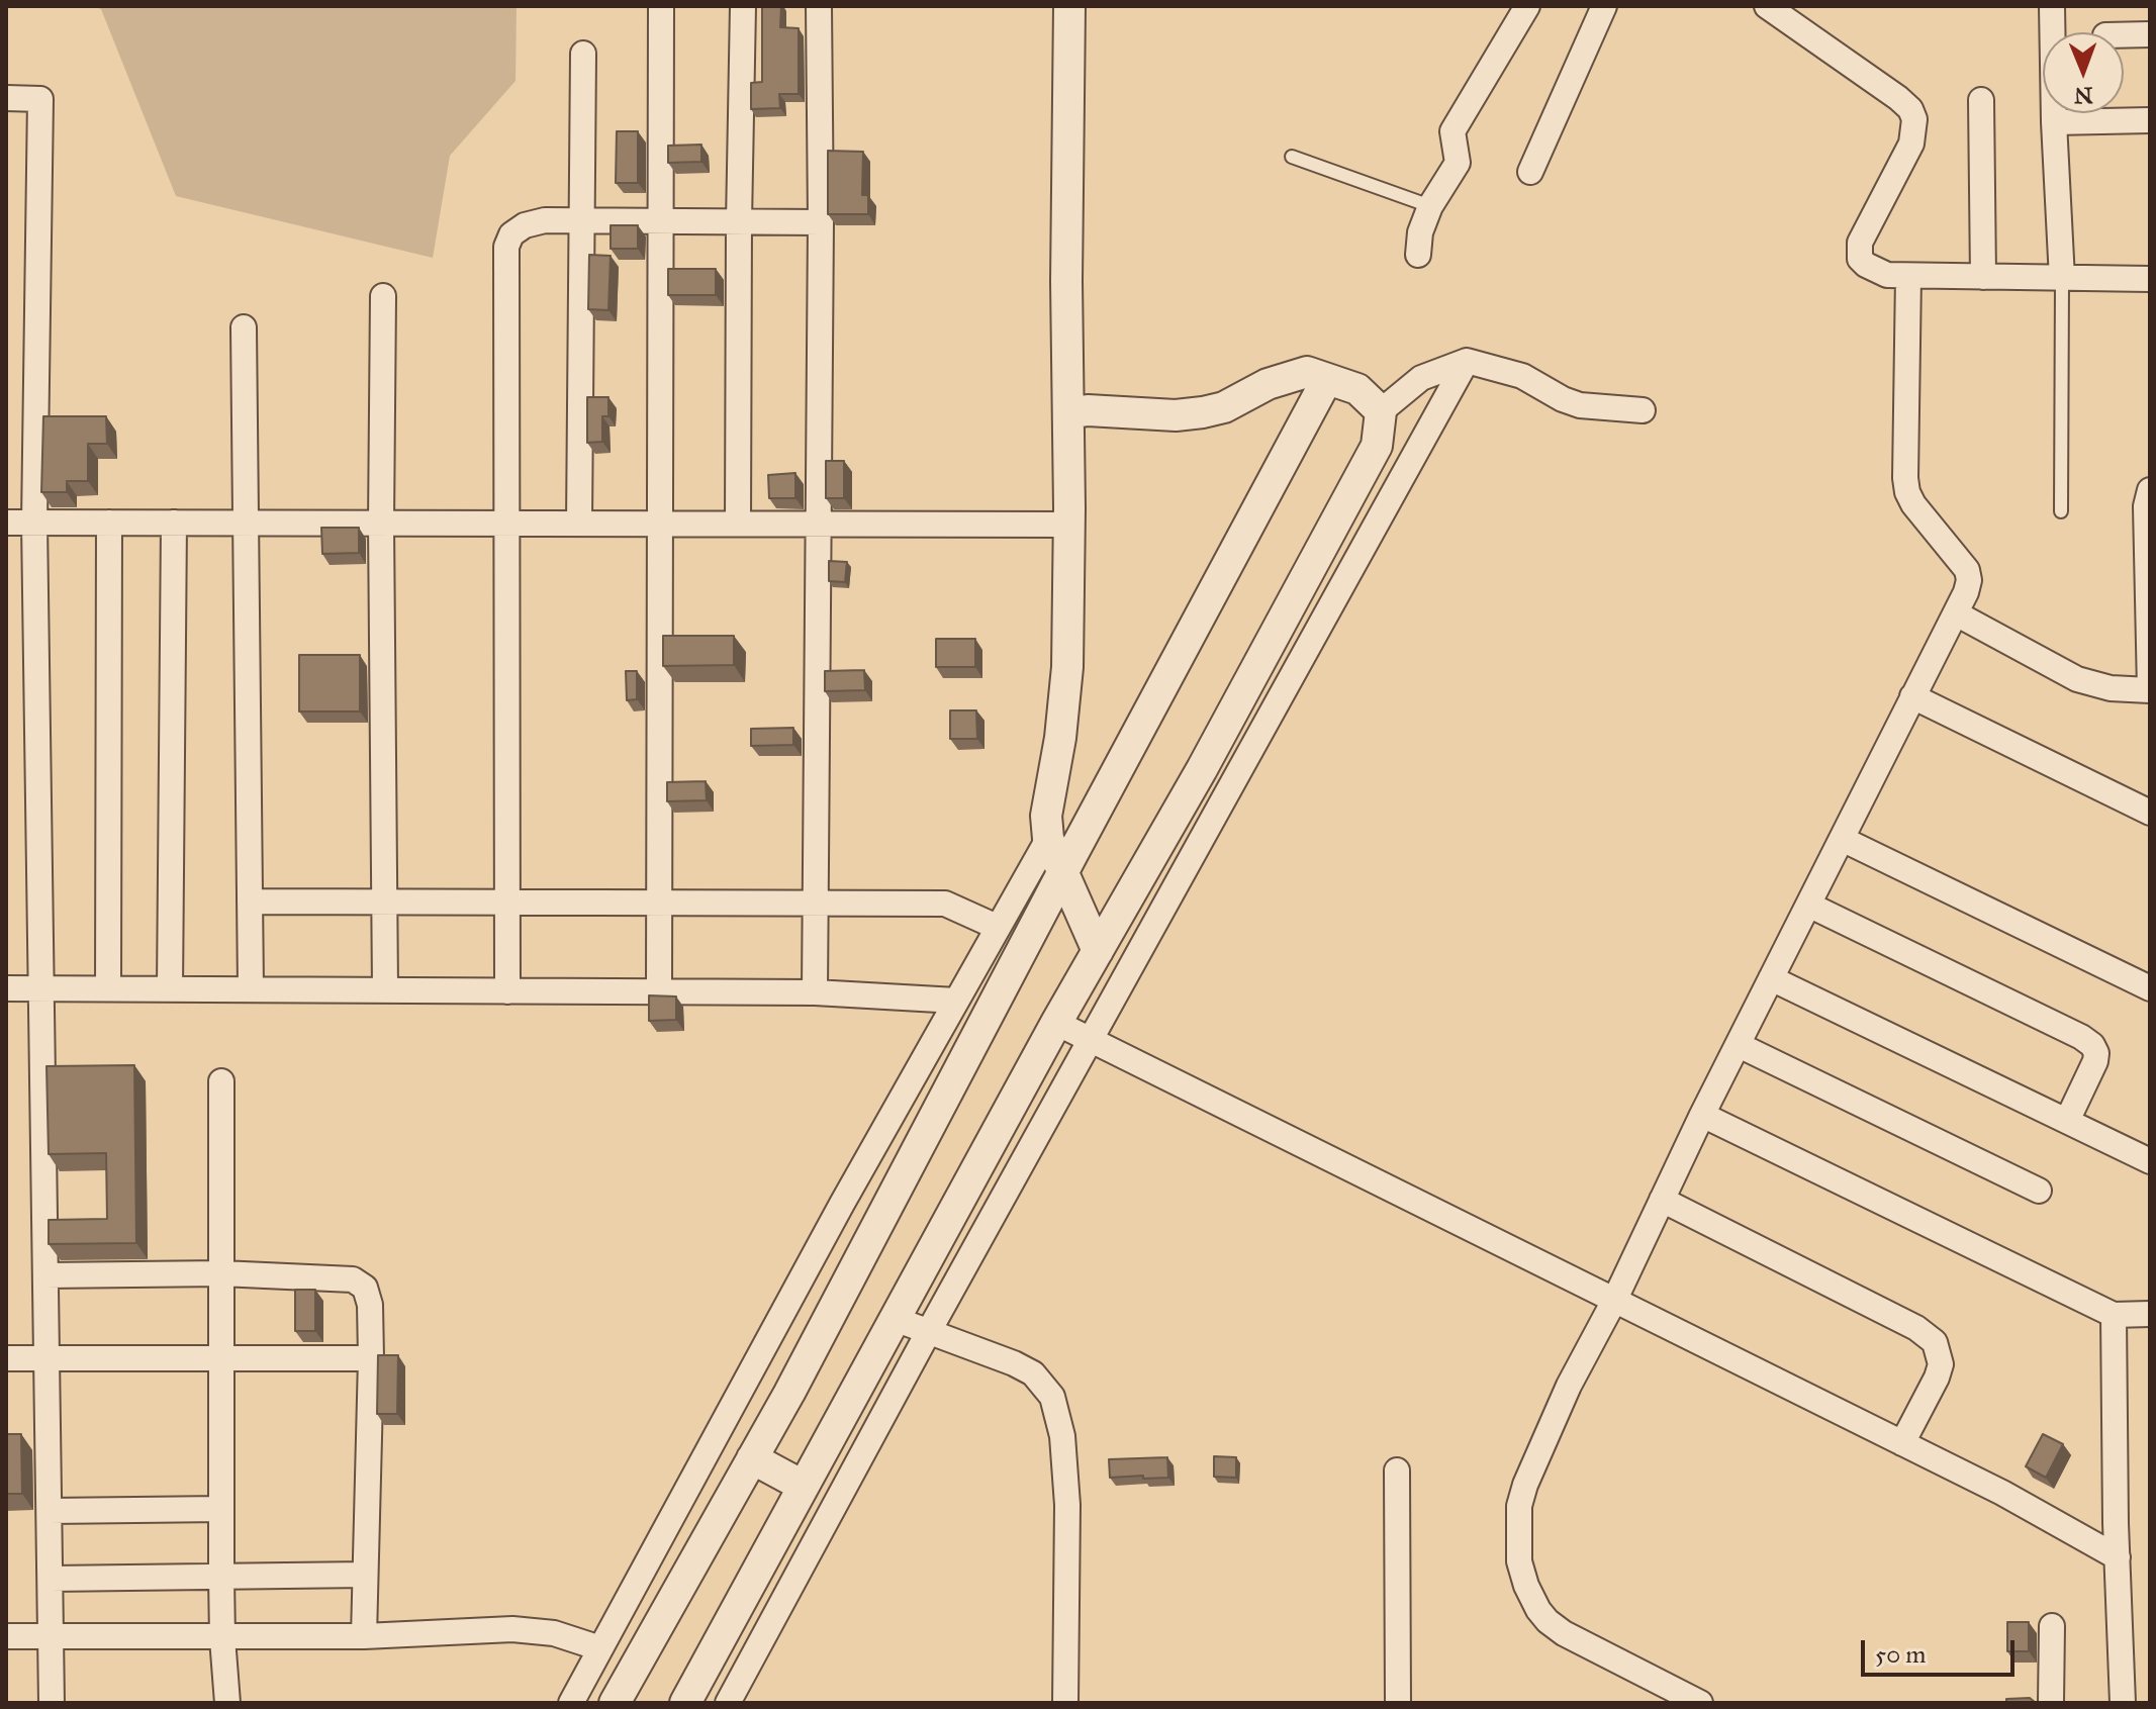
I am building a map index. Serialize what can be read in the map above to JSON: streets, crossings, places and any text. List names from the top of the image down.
{
  "scale_bar": "50 m",
  "north": "bottom"
}
